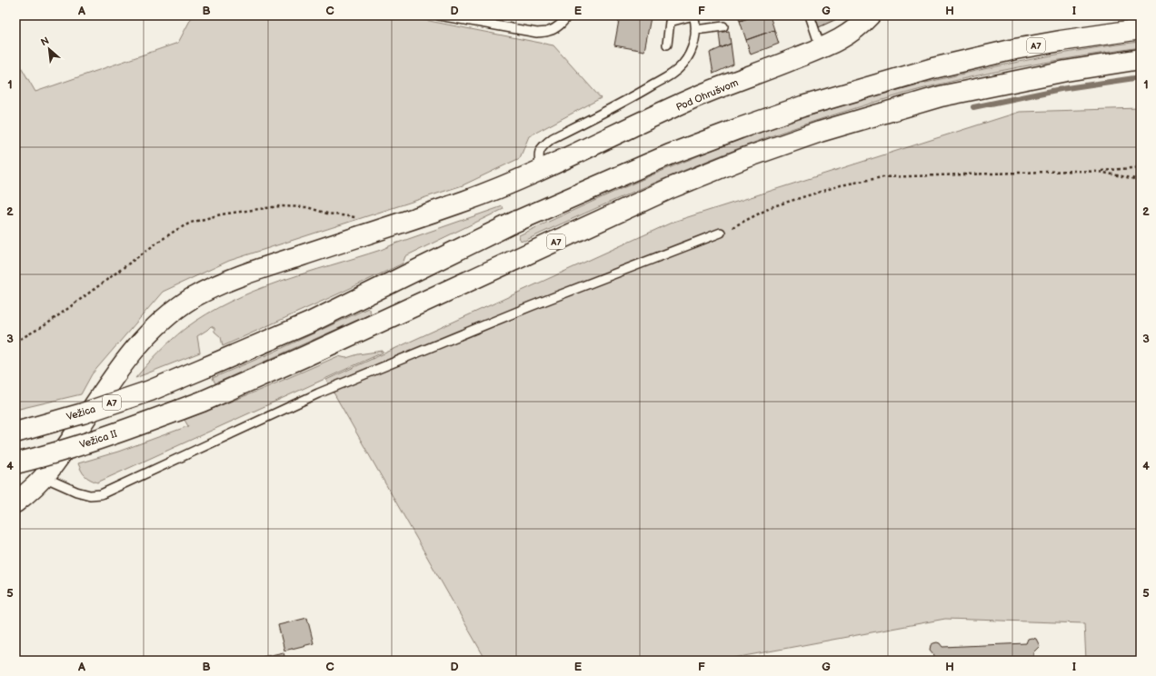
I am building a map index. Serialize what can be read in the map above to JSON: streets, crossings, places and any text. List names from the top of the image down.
{
  "streets": {
    "main road": [
      "A7",
      "Pod Ohrušvom",
      "Vežica",
      "Vežica II"
    ]
  },
  "north": "top left",
  "grid": {
    "columns": [
      "A",
      "B",
      "C",
      "D",
      "E",
      "F",
      "G",
      "H",
      "I"
    ],
    "rows": [
      "1",
      "2",
      "3",
      "4",
      "5"
    ]
  }
}
